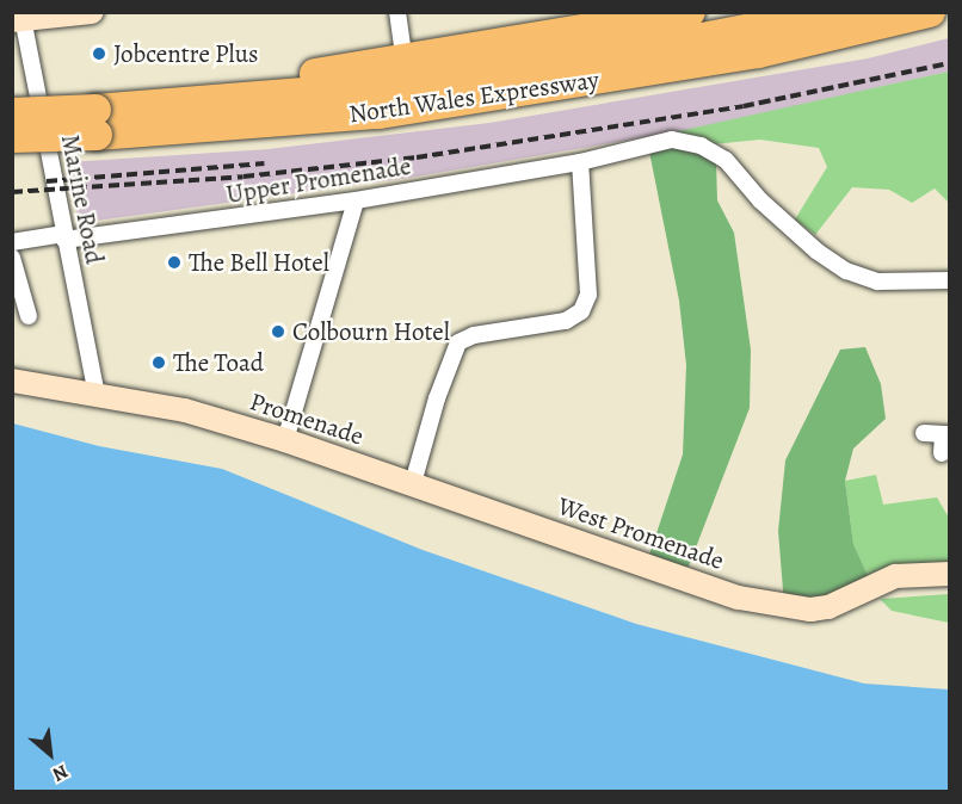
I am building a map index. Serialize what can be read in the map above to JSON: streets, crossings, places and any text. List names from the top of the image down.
{
  "streets": {
    "highway": ["North Wales Expressway"],
    "street": [
      "Upper Promenade",
      "Marine Road",
      "Promenade",
      "West Promenade"
    ]
  },
  "crossings": [
    ["Upper Promenade", "Marine Road"],
    ["Marine Road", "Promenade"],
    ["Promenade", "West Promenade"]
  ],
  "places": [
    "Jobcentre Plus",
    "The Bell Hotel",
    "Colbourn Hotel",
    "The Toad"
  ],
  "north": "bottom right"
}
